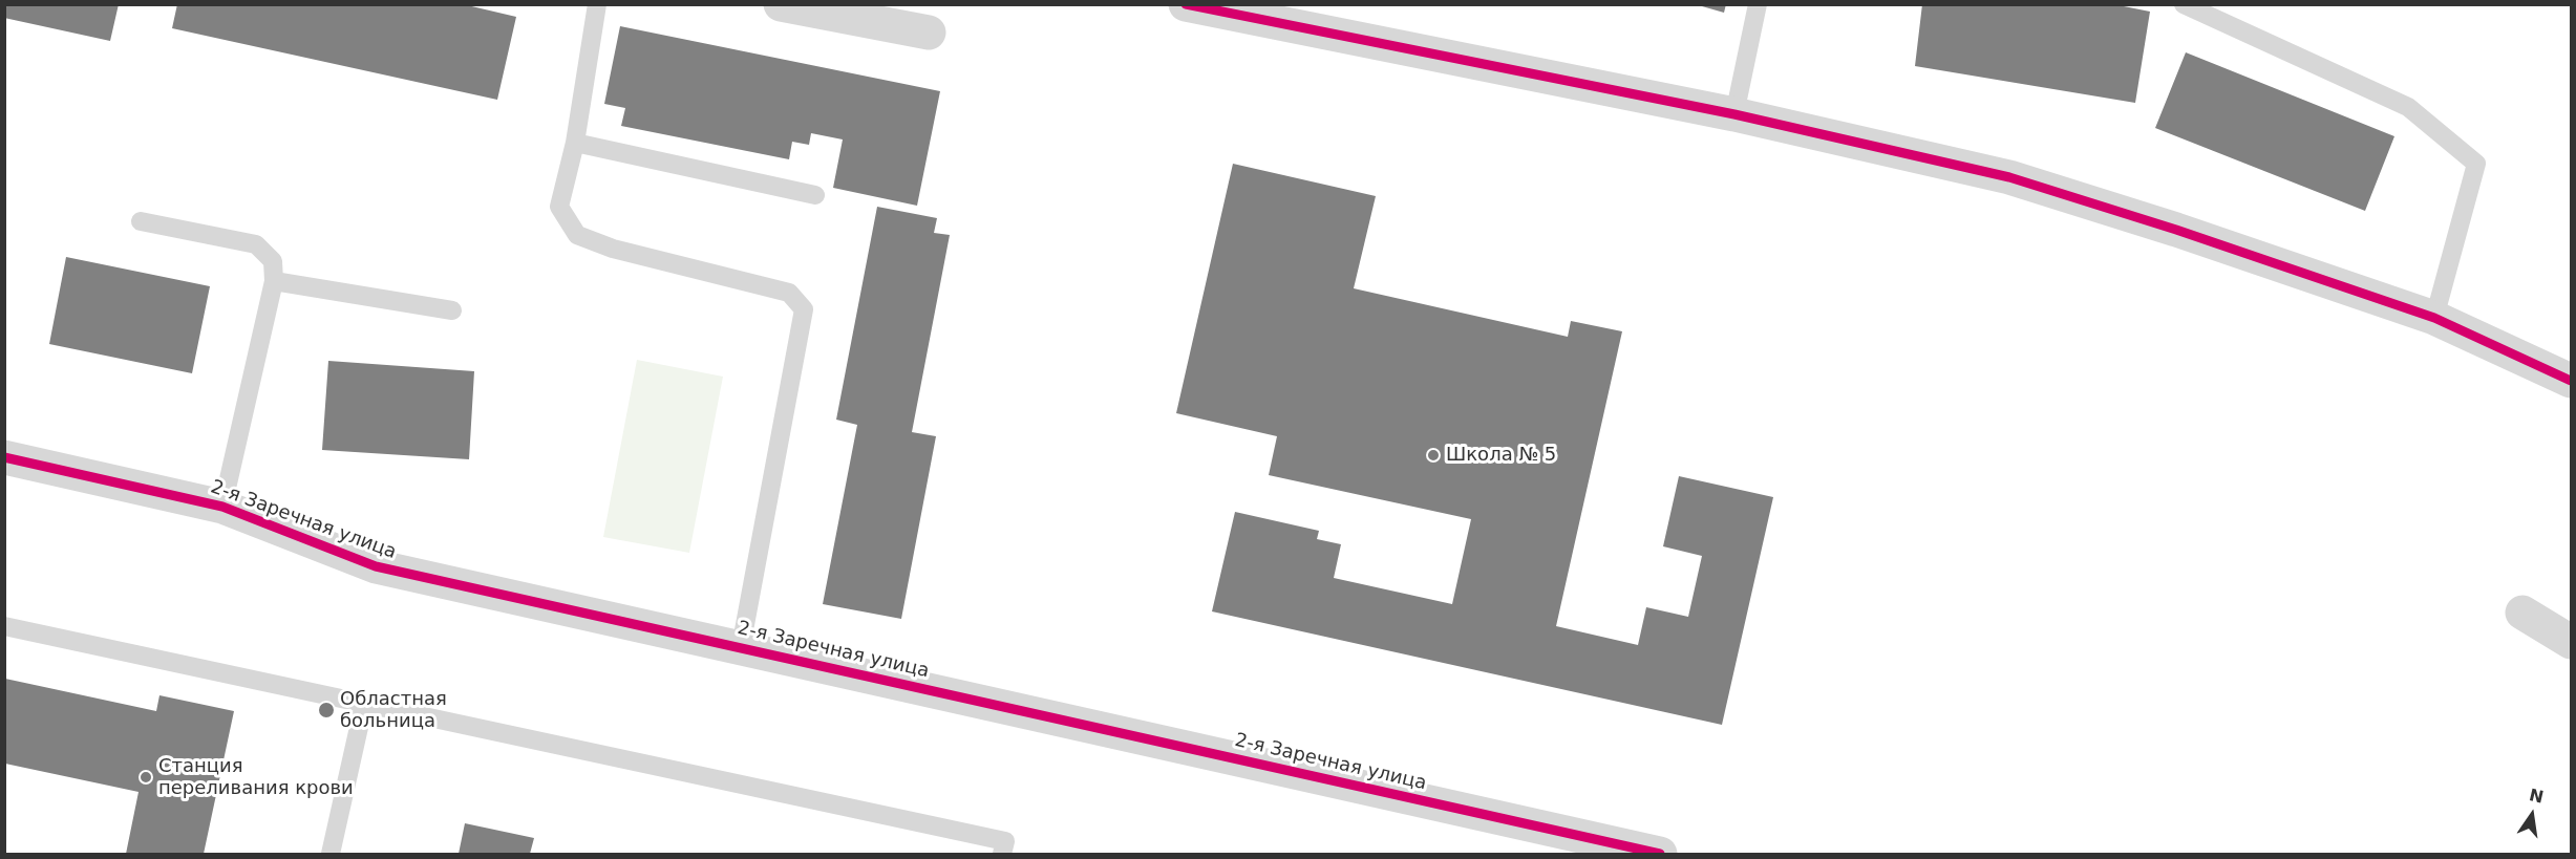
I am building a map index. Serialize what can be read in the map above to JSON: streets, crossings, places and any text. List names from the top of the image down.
{
  "streets": {
    "street": ["2-я Заречная улица"]
  },
  "places": ["Школа № 5", "Областная больница", "Станция переливания крови"],
  "north": "top"
}
